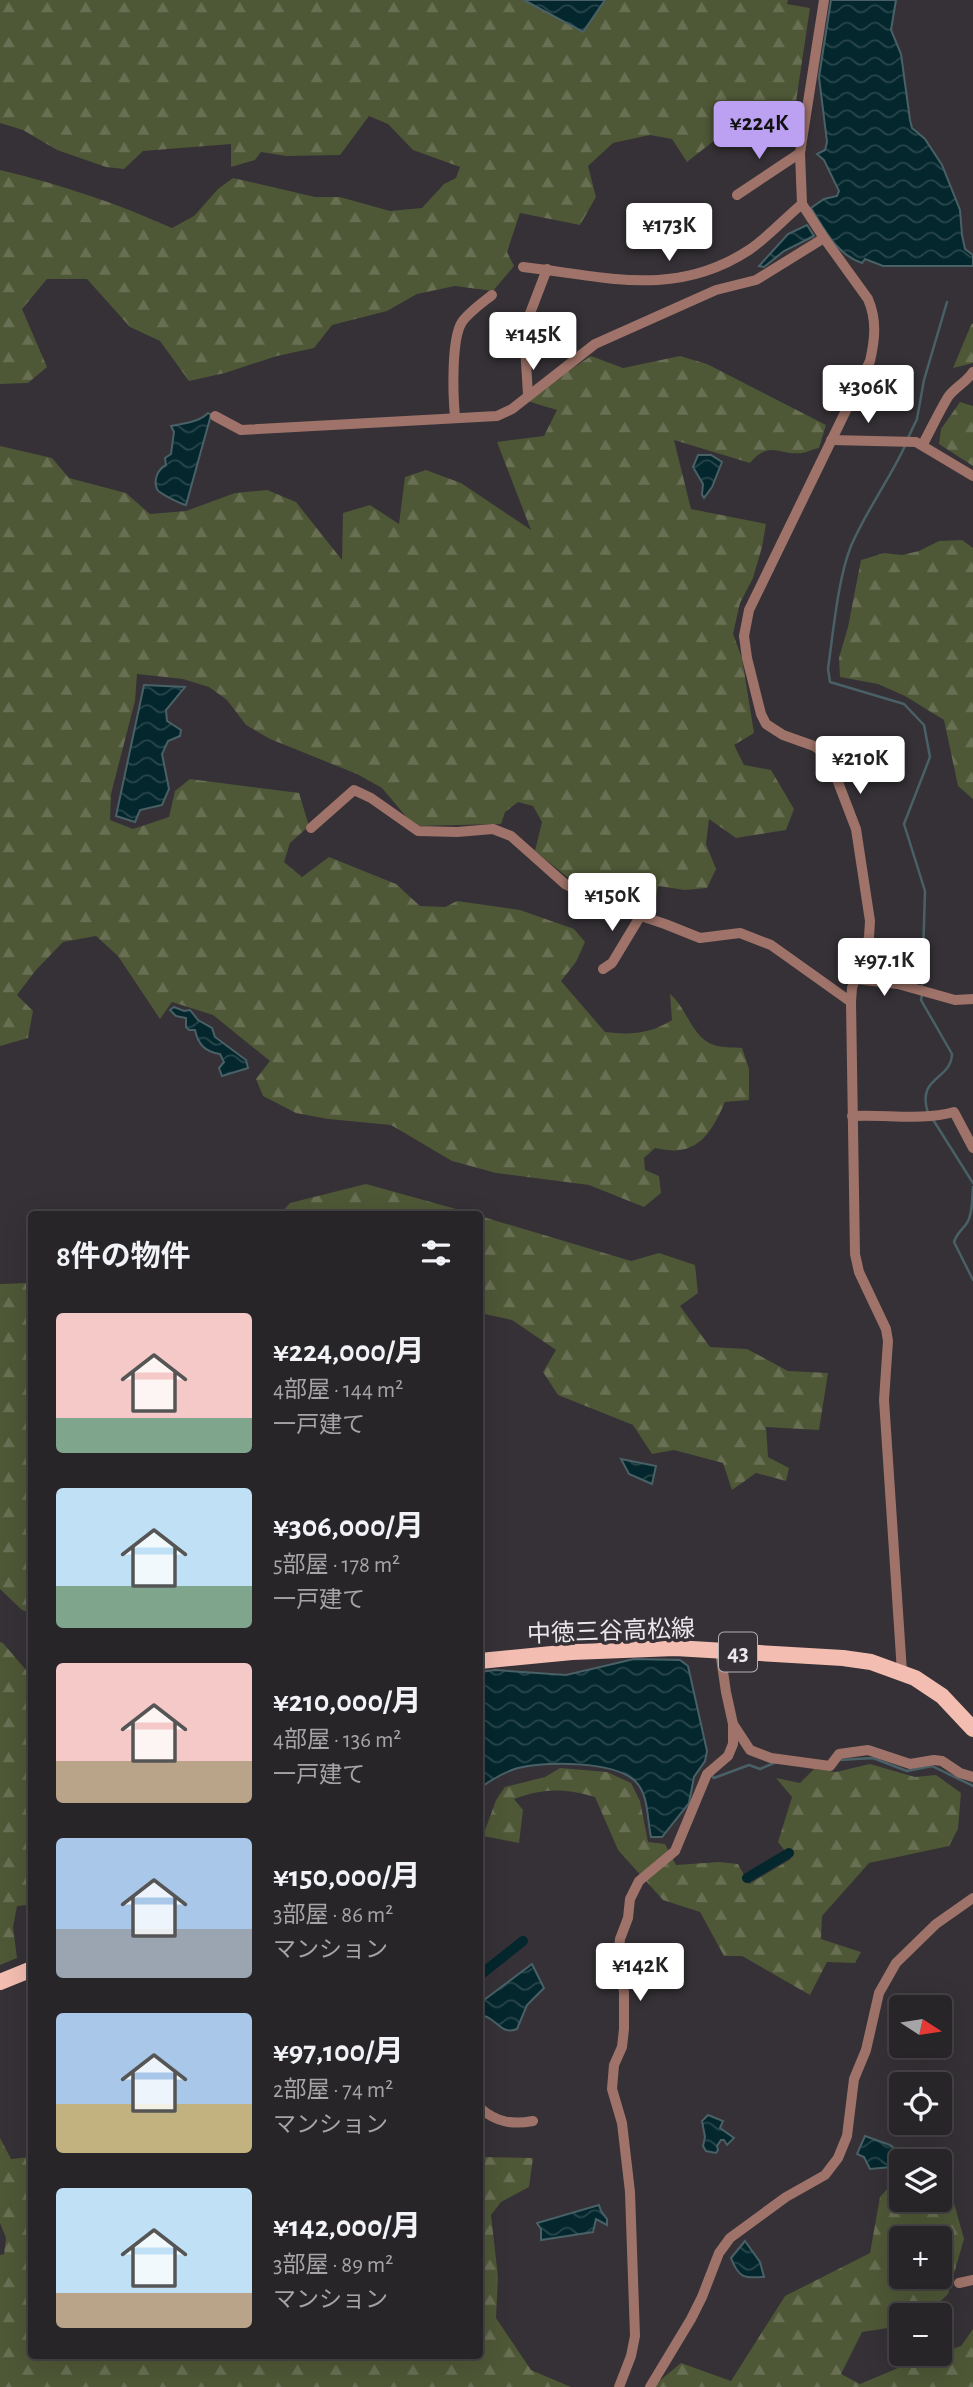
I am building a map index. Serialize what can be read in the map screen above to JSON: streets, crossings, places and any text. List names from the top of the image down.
{
  "streets": {
    "main road": ["中徳三谷高松線", "43"]
  },
  "north": "right",
  "page": {
    "price": [
      "¥224K",
      "¥173K",
      "¥145K",
      "¥306K",
      "¥210K",
      "¥150K",
      "¥97.1K",
      "¥142K"
    ],
    "heading": "8件の物件",
    "list": [
      {
        "name": "¥224,000/月",
        "note": "4部屋 · 144 m² · 一戸建て"
      },
      {
        "name": "¥306,000/月",
        "note": "5部屋 · 178 m² · 一戸建て"
      },
      {
        "name": "¥210,000/月",
        "note": "4部屋 · 136 m² · 一戸建て"
      },
      {
        "name": "¥150,000/月",
        "note": "3部屋 · 86 m² · マンション"
      },
      {
        "name": "¥97,100/月",
        "note": "2部屋 · 74 m² · マンション"
      },
      {
        "name": "¥142,000/月",
        "note": "3部屋 · 89 m² · マンション"
      }
    ],
    "map_buttons": ["+", "−"]
  }
}
